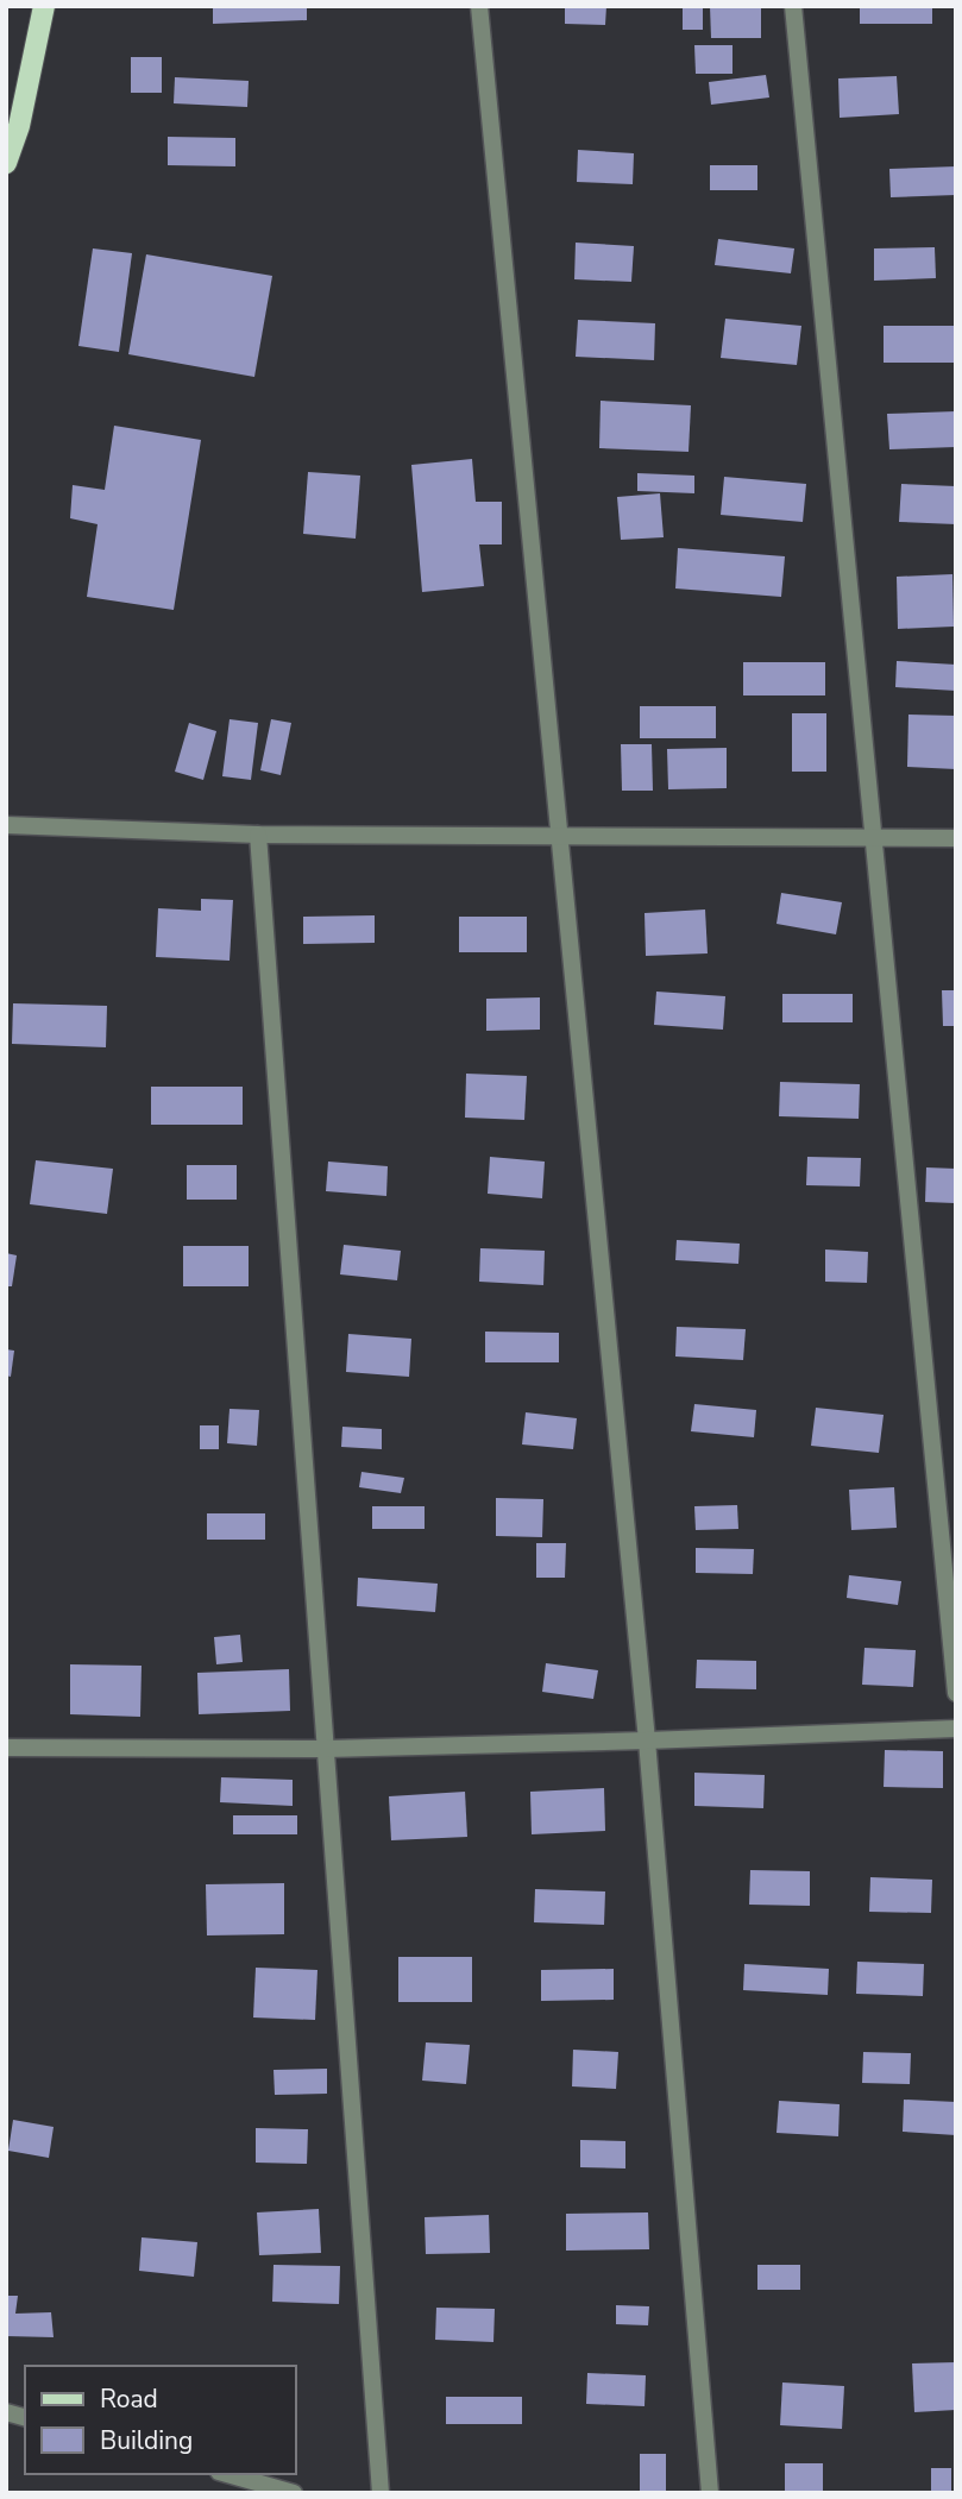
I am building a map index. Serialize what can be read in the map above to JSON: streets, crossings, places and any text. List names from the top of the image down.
{
  "legend": ["Road", "Building"]
}
